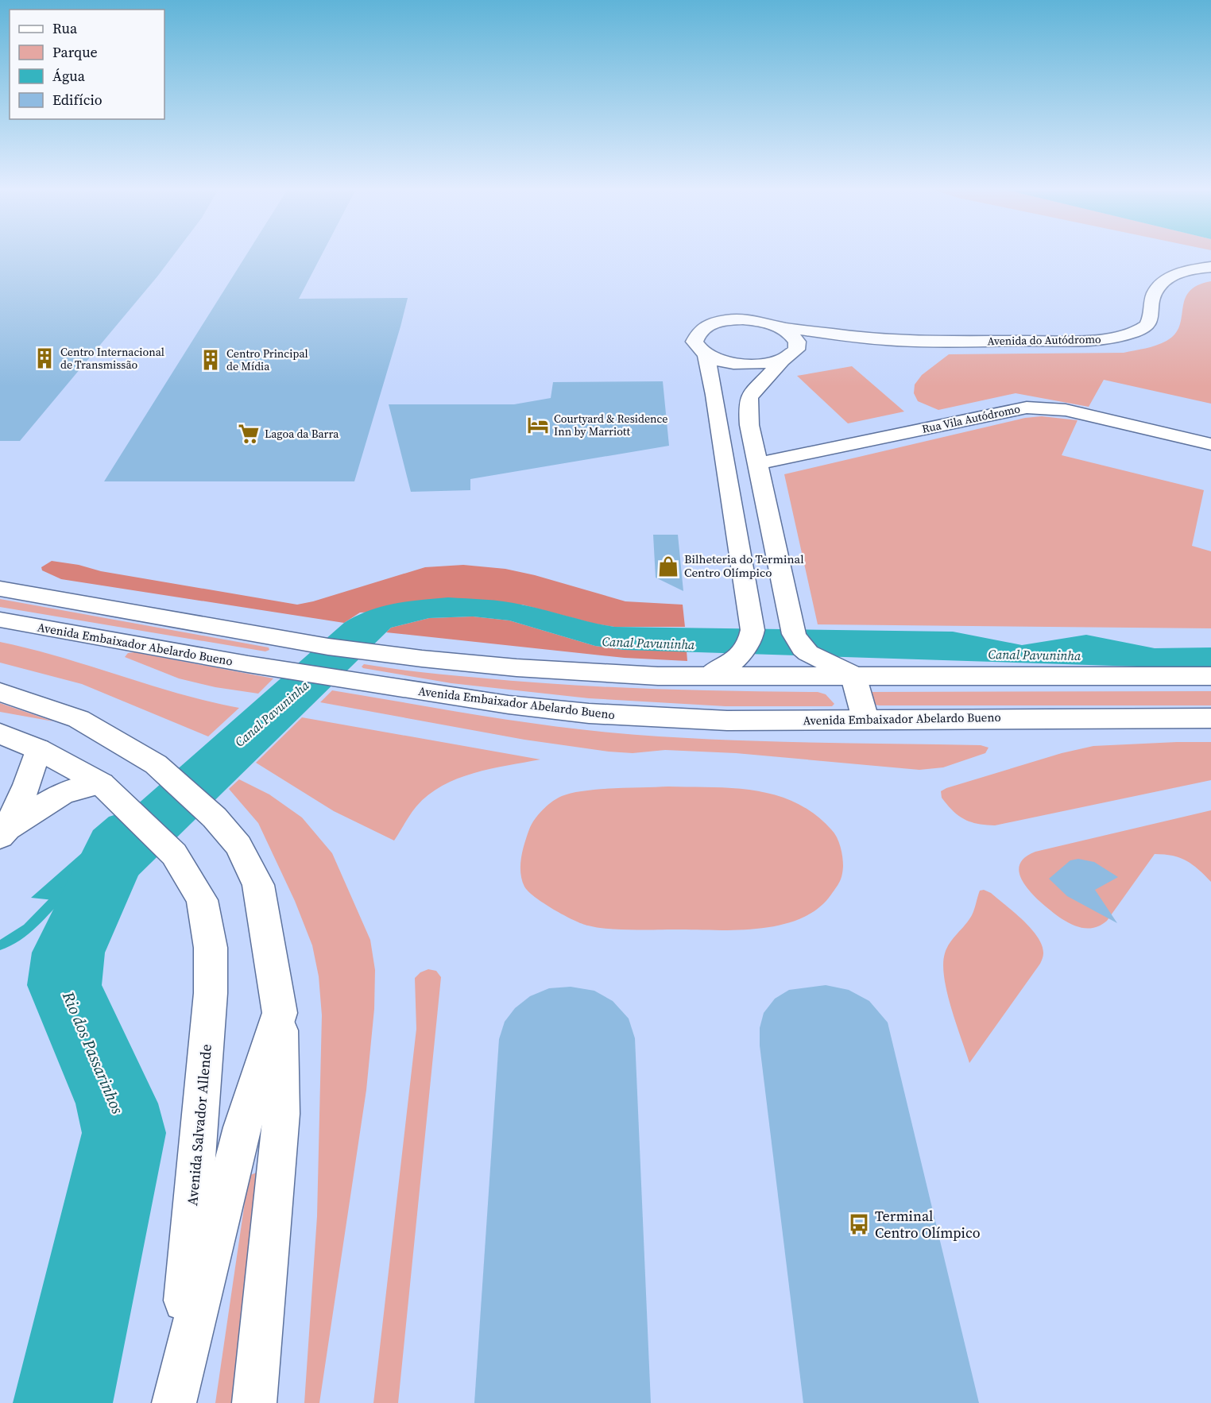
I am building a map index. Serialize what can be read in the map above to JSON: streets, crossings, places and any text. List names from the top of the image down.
{
  "streets": {
    "main road": [
      "Avenida do Autódromo",
      "Rua Vila Autódromo",
      "Avenida Embaixador Abelardo Bueno",
      "Avenida Salvador Allende"
    ]
  },
  "water": ["Canal Pavuninha", "Rio dos Passarinhos"],
  "places": {
    "building": ["Centro Internacional de Transmissão", "Centro Principal de Mídia"],
    "hotel": ["Courtyard & Residence Inn by Marriott"],
    "supermarket": ["Lagoa da Barra"],
    "shop": ["Bilheteria do Terminal Centro Olímpico"],
    "bus stop": ["Terminal Centro Olímpico"]
  },
  "legend": [
    "Rua",
    "Parque",
    "Água",
    "Edifício"
  ]
}
